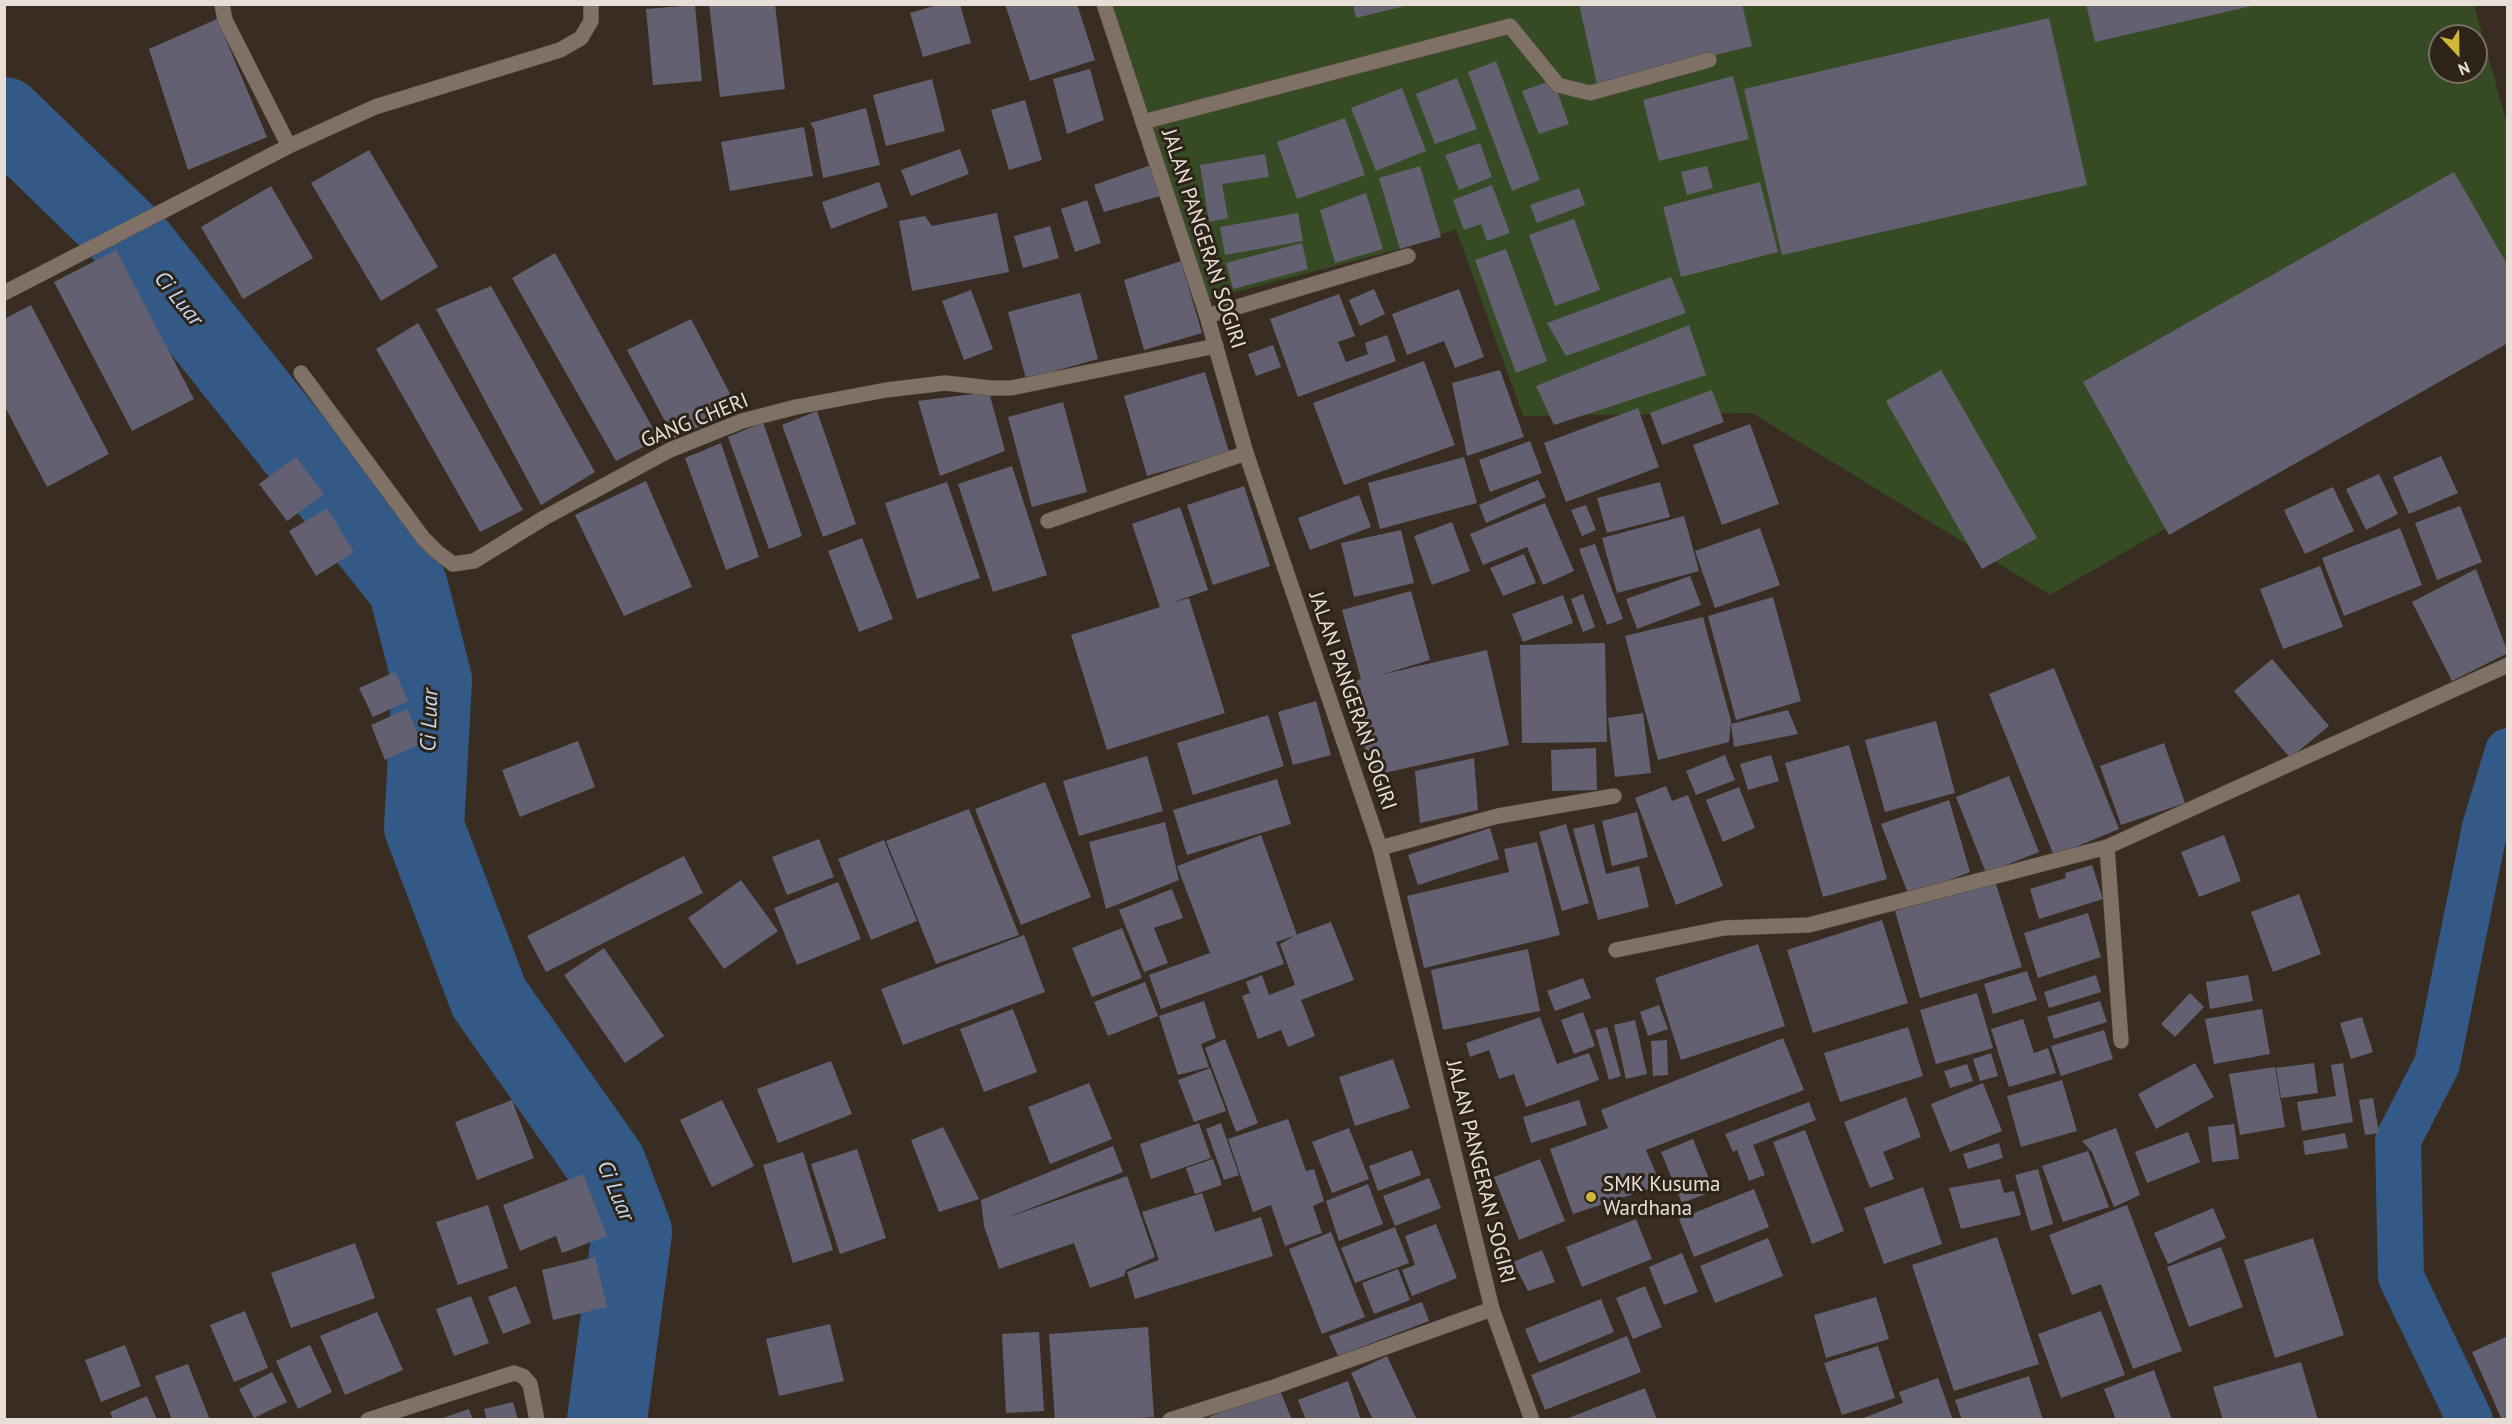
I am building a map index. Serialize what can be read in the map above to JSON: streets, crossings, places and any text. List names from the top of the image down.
{
  "streets": {
    "street": ["JALAN PANGERAN SOGIRI", "GANG CHERI"]
  },
  "crossings": [
    ["JALAN PANGERAN SOGIRI", "GANG CHERI"]
  ],
  "water": ["Ci Luar"],
  "places": ["SMK Kusuma Wardhana"],
  "north": "bottom"
}
